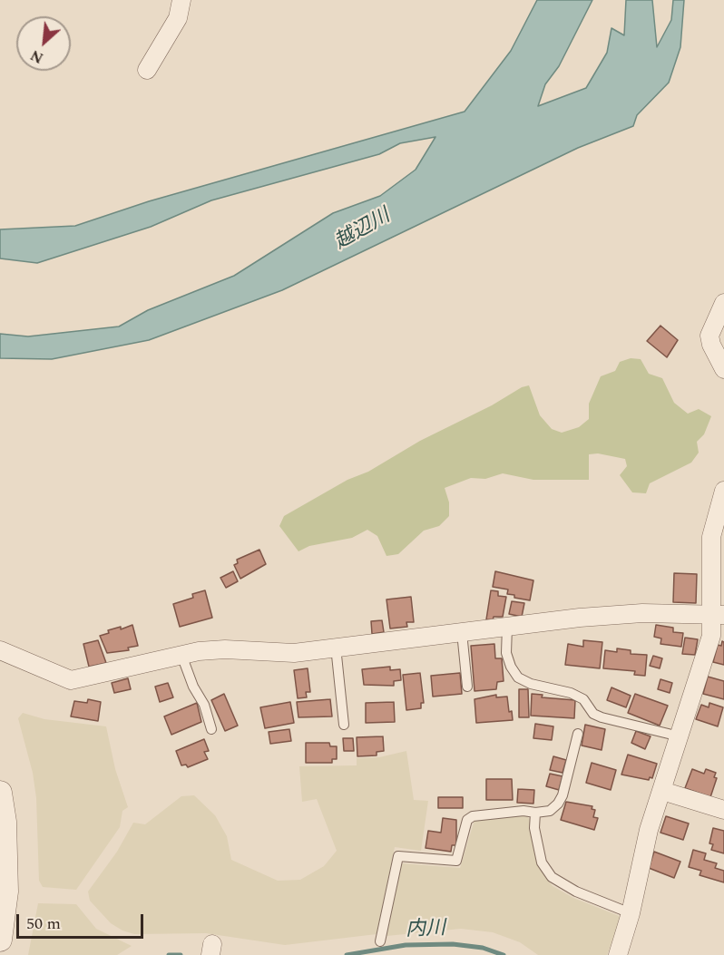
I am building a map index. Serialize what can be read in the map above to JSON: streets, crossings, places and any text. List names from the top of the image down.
{
  "water": ["越辺川", "内川"],
  "scale_bar": "50 m",
  "north": "bottom left"
}
